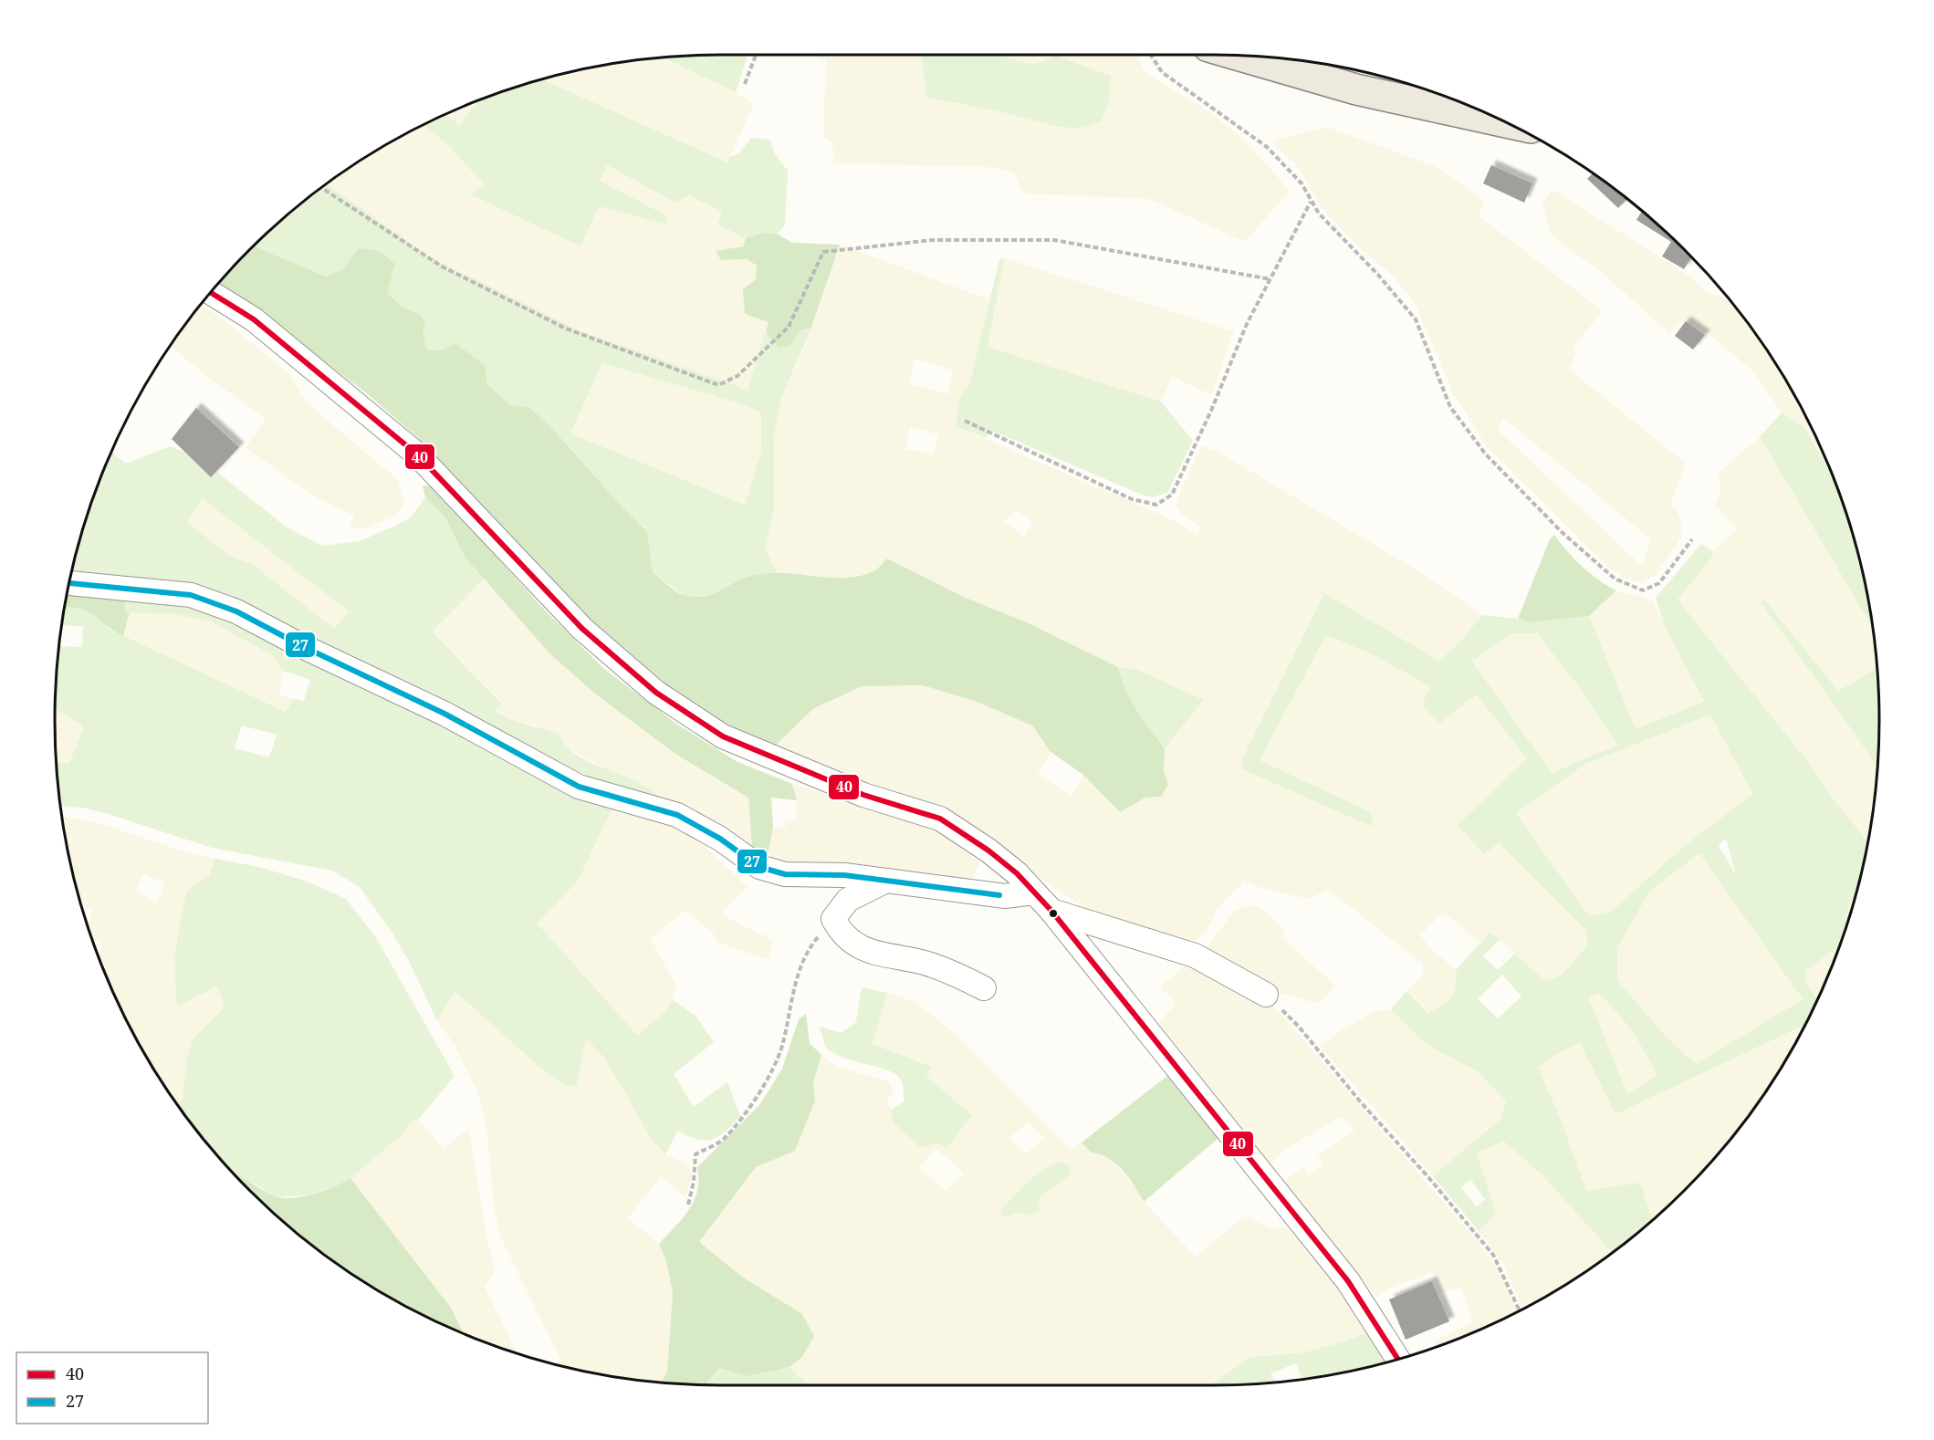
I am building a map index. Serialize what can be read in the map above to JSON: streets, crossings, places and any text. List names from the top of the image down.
{
  "lines": ["transit line 40", "transit line 27"],
  "legend": ["40", "27"]
}
